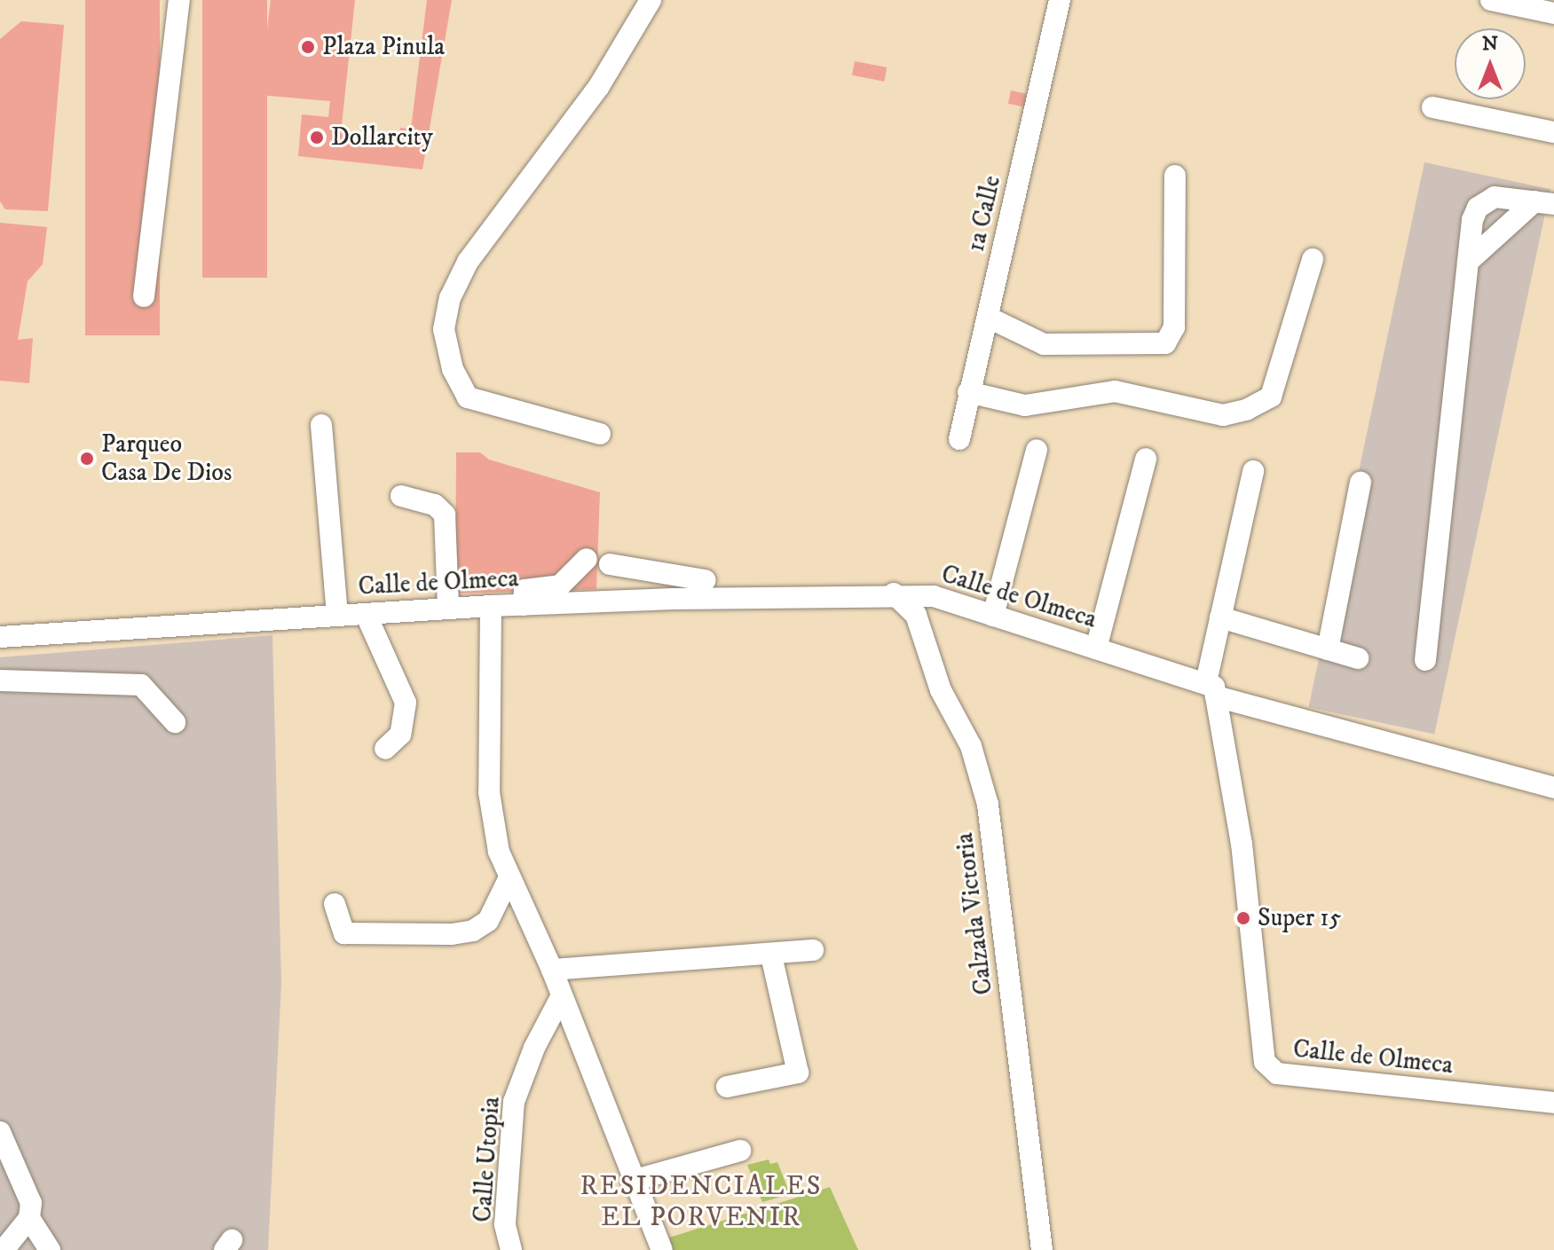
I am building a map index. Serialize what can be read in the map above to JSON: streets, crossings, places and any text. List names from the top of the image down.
{
  "streets": {
    "street": [
      "1a Calle",
      "Calle de Olmeca",
      "Calzada Victoria",
      "Calle Utopia"
    ]
  },
  "crossings": [
    ["Calle de Olmeca", "Calzada Victoria"]
  ],
  "districts": ["RESIDENCIALES EL PORVENIR"],
  "places": [
    "Plaza Pinula",
    "Dollarcity",
    "Parqueo Casa De Dios",
    "Super 15"
  ],
  "north": "top"
}
